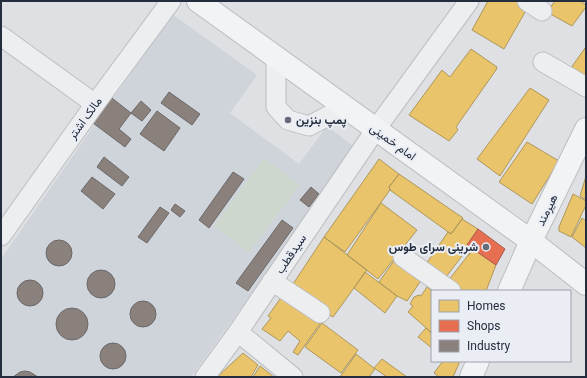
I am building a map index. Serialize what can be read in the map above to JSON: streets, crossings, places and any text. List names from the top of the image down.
{
  "streets": {
    "main road": ["امام خمینی", "هیرمند"],
    "street": ["مالک اشتر", "سیدقطب"]
  },
  "crossings": [
    ["امام خمینی", "هیرمند"],
    ["امام خمینی", "سیدقطب"]
  ],
  "places": ["پمپ بنزین", "شرینی سرای طوس"],
  "legend": ["Homes", "Shops", "Industry"]
}
